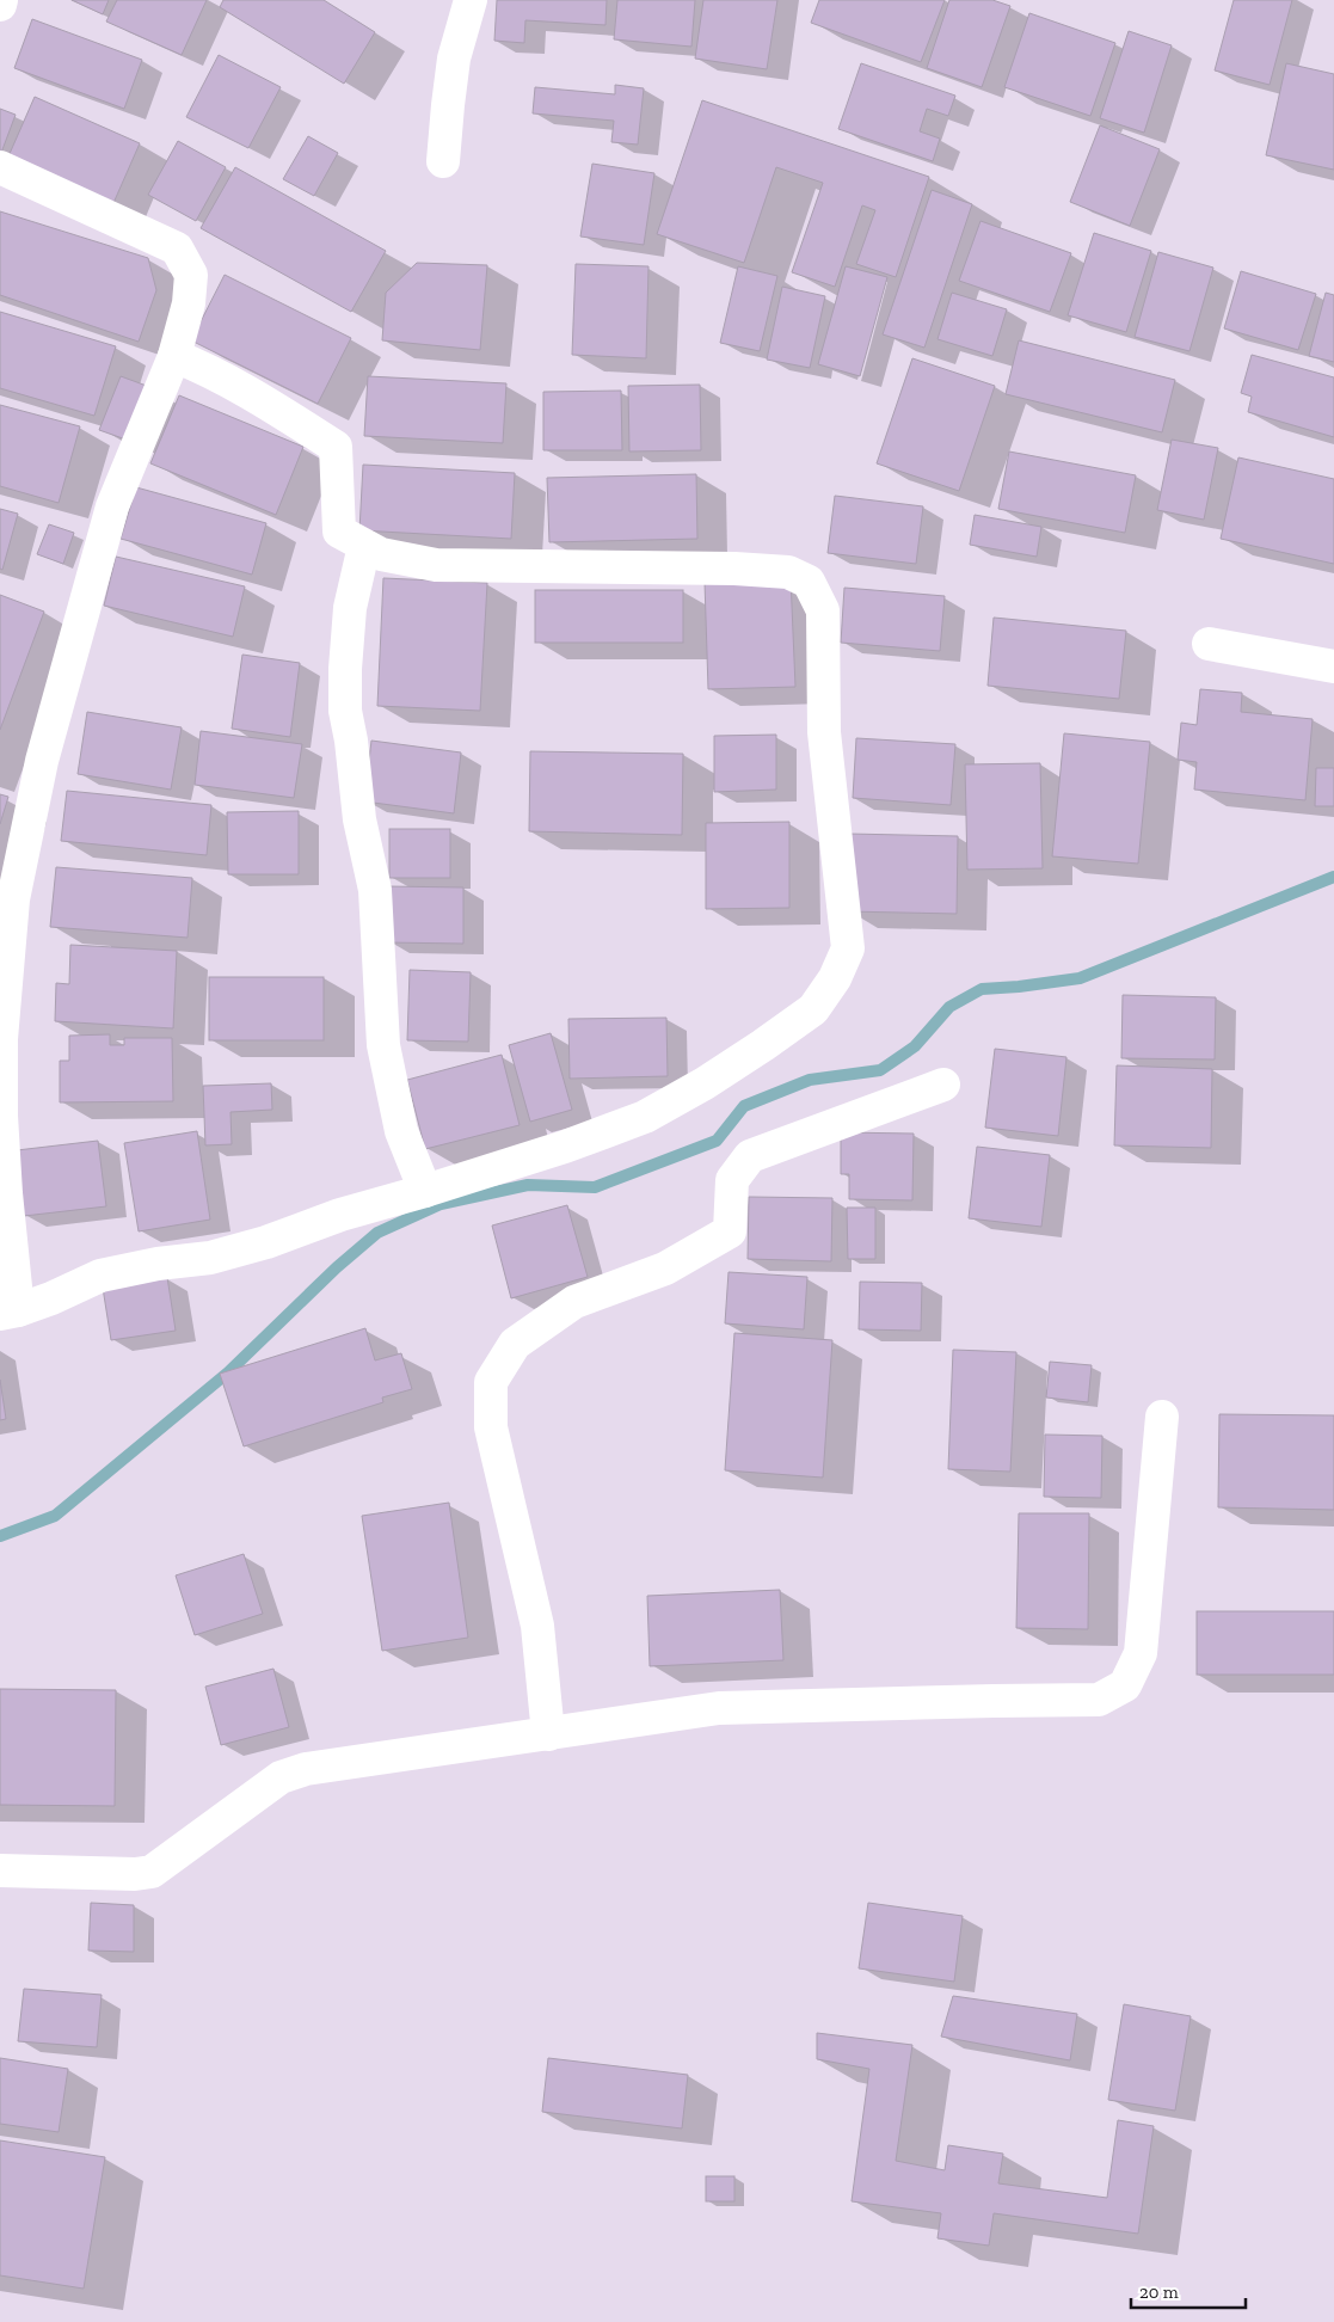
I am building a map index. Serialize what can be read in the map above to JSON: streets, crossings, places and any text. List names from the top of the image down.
{
  "scale_bar": "20 m"
}
